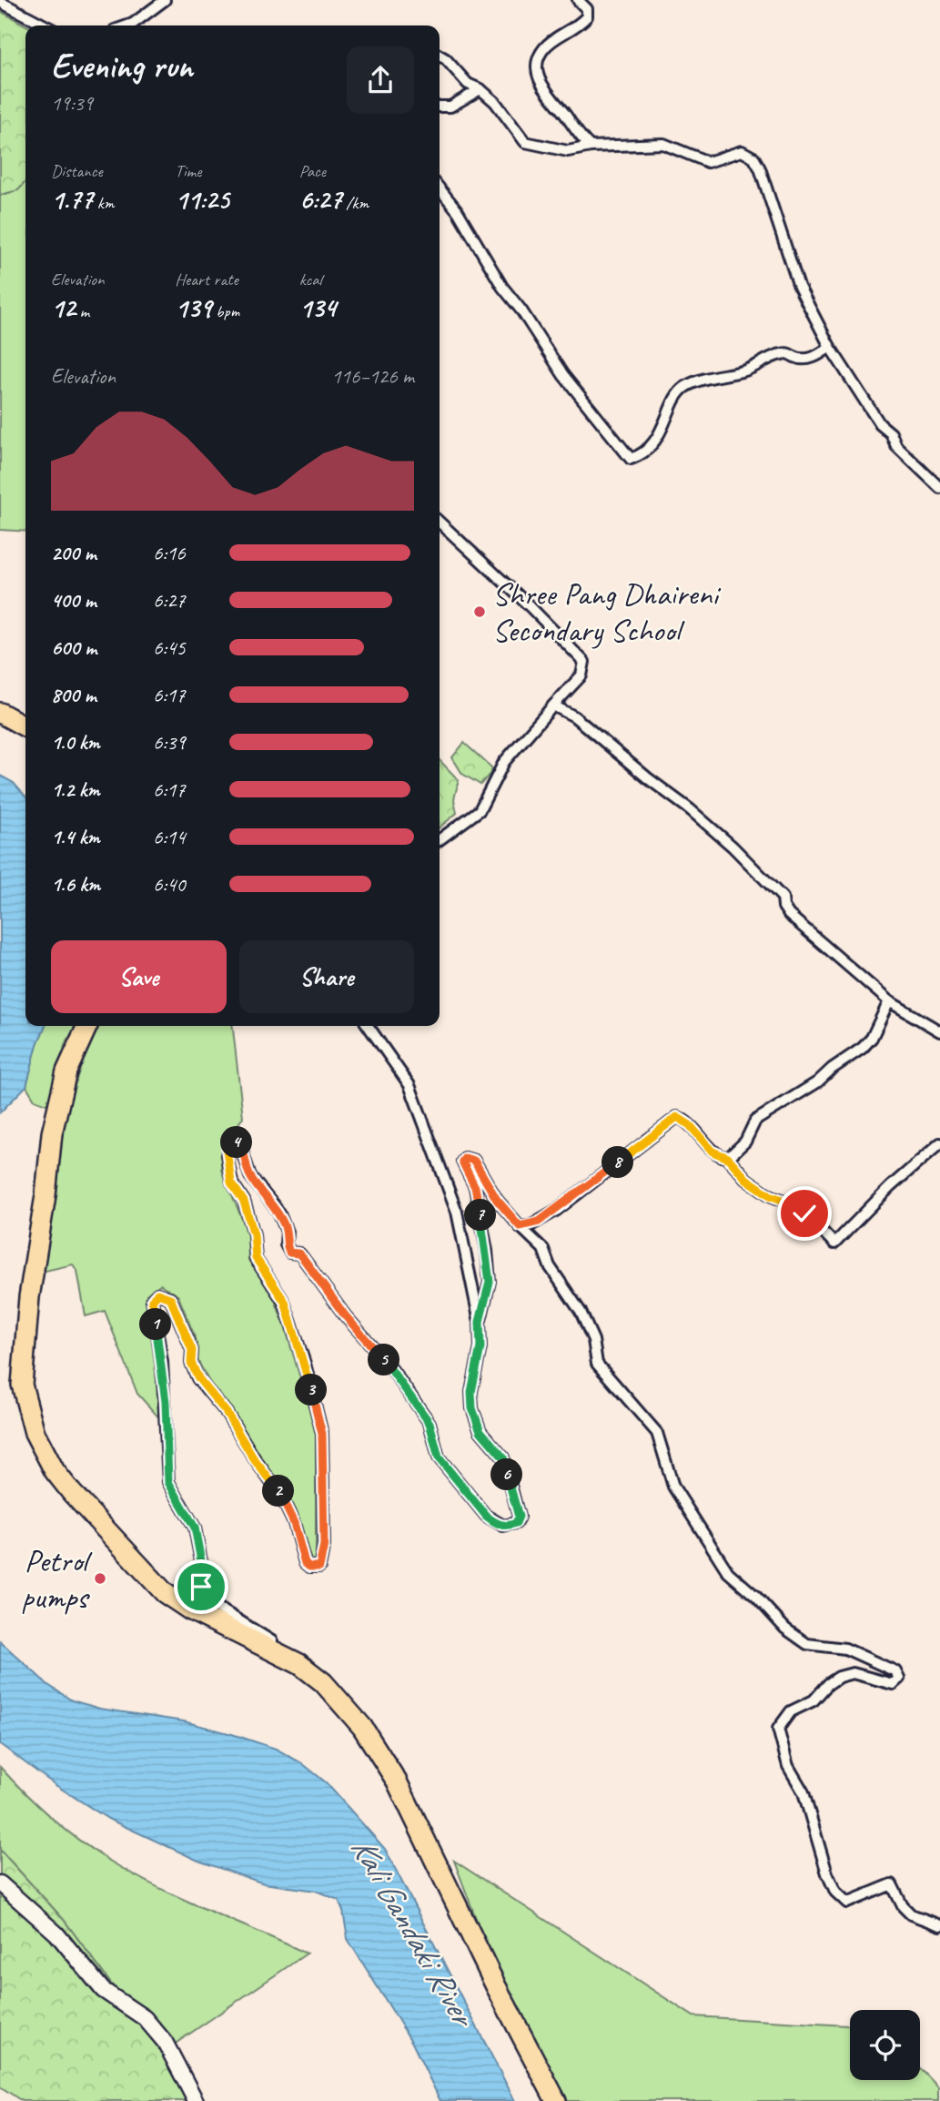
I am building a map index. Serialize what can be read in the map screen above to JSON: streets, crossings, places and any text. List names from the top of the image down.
{
  "water": ["Kali Gandaki River"],
  "places": ["Shree Pang Dhaireni Secondary School", "Petrol pumps"],
  "page": {
    "heading": ["Evening run", "19:39"],
    "stats": [
      ["Distance", "1.77 km"],
      ["Time", "11:25"],
      ["Pace", "6:27 /km"],
      ["Elevation", "12 m"],
      ["Heart rate", "139 bpm"],
      ["kcal", "134"]
    ],
    "chart": ["Elevation", "116–126 m"],
    "list": [
      {
        "name": "200 m",
        "note": "6:16"
      },
      {
        "name": "400 m",
        "note": "6:27"
      },
      {
        "name": "600 m",
        "note": "6:45"
      },
      {
        "name": "800 m",
        "note": "6:17"
      },
      {
        "name": "1.0 km",
        "note": "6:39"
      },
      {
        "name": "1.2 km",
        "note": "6:17"
      },
      {
        "name": "1.4 km",
        "note": "6:14"
      },
      {
        "name": "1.6 km",
        "note": "6:40"
      }
    ],
    "buttons": ["Save", "Share"],
    "pins": [
      "4",
      "8",
      "7",
      "1",
      "5",
      "3",
      "6",
      "2"
    ]
  }
}
